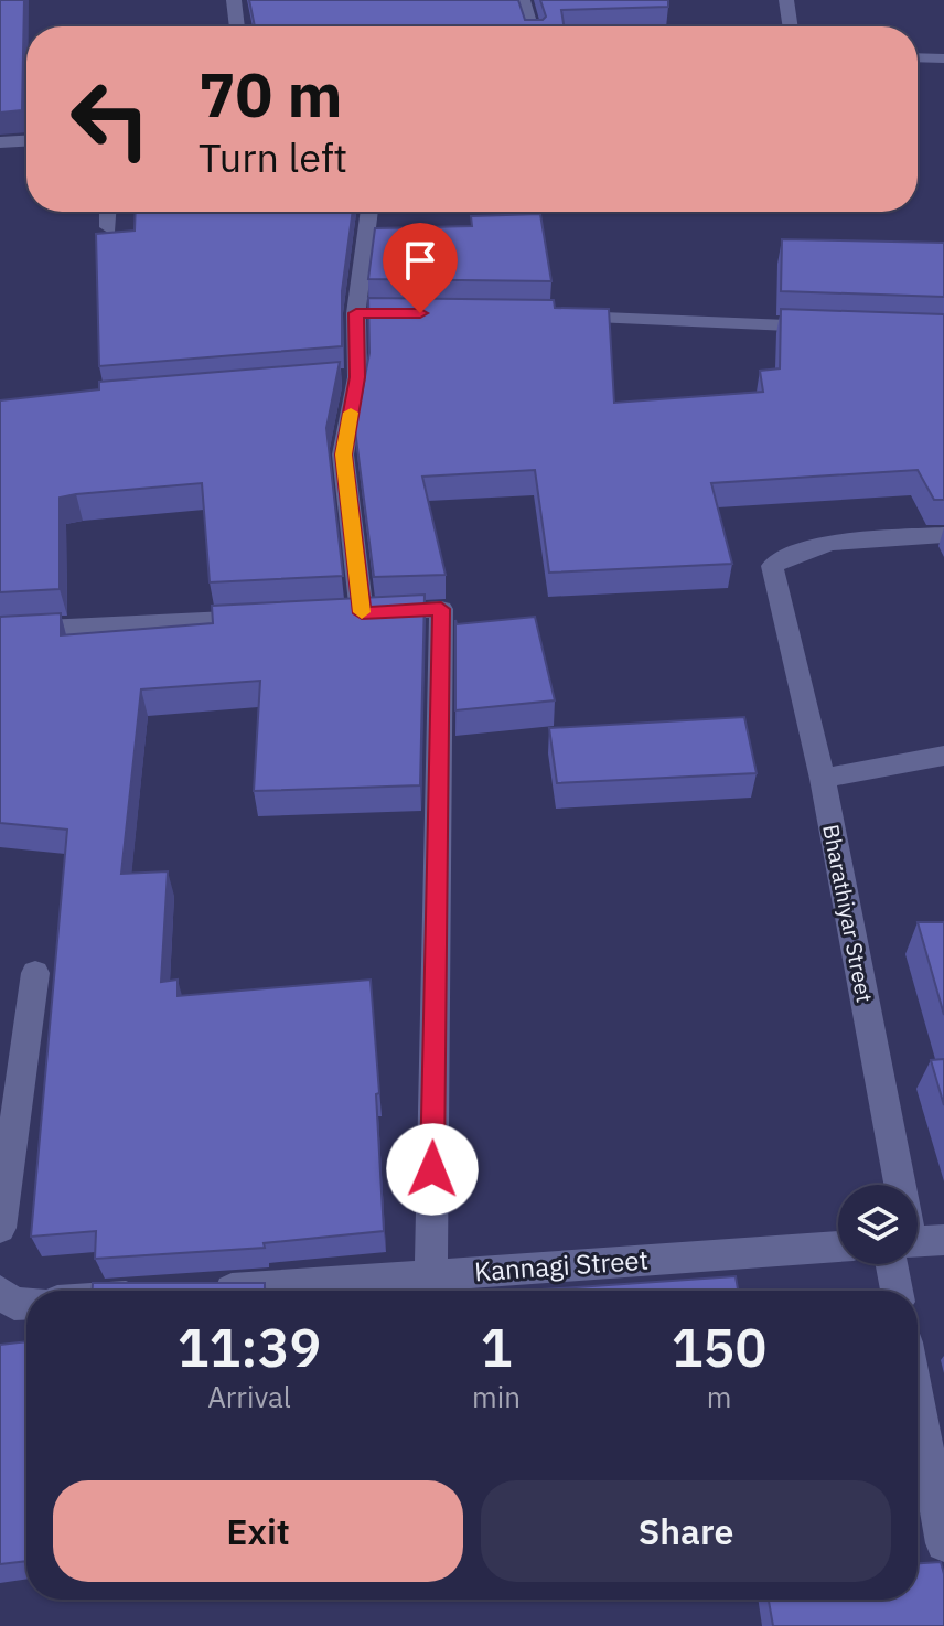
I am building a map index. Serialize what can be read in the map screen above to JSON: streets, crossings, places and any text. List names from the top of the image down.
{
  "streets": {
    "street": ["Bharathiyar Street", "Kannagi Street"]
  },
  "page": {
    "turn": ["70 m", "Turn left"],
    "eta": [
      "11:39",
      "Arrival",
      "1",
      "min",
      "150",
      "m"
    ],
    "buttons": ["Exit", "Share"]
  }
}
